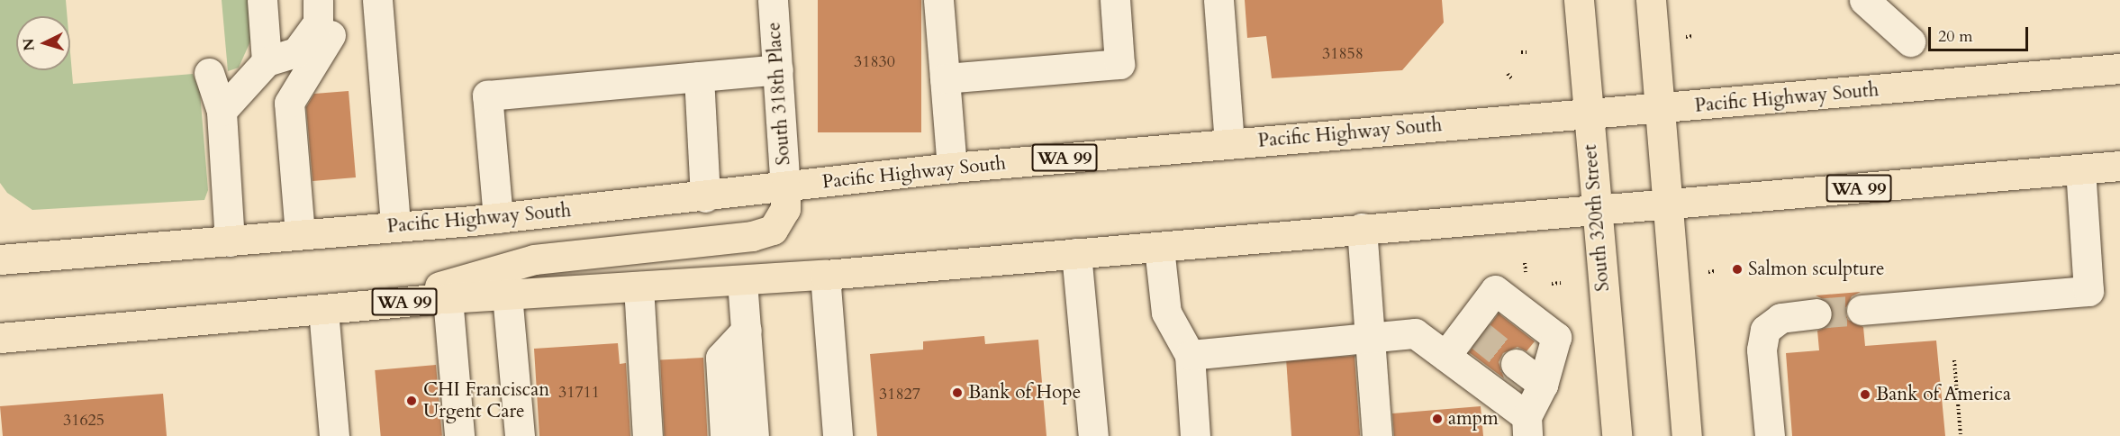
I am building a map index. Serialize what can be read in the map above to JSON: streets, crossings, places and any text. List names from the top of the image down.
{
  "streets": {
    "main road": ["Pacific Highway South", "WA 99", "South 320th Street"],
    "lane": ["South 318th Place"]
  },
  "crossings": [
    ["South 318th Place", "Pacific Highway South"],
    ["Pacific Highway South", "South 320th Street"],
    ["WA 99", "South 320th Street"]
  ],
  "places": [
    "Salmon sculpture",
    "Bank of Hope",
    "Bank of America",
    "CHI Franciscan Urgent Care",
    "ampm"
  ],
  "house_numbers": [
    "31858",
    "31830",
    "31711",
    "31827",
    "31625"
  ],
  "scale_bar": "20 m",
  "north": "left"
}
